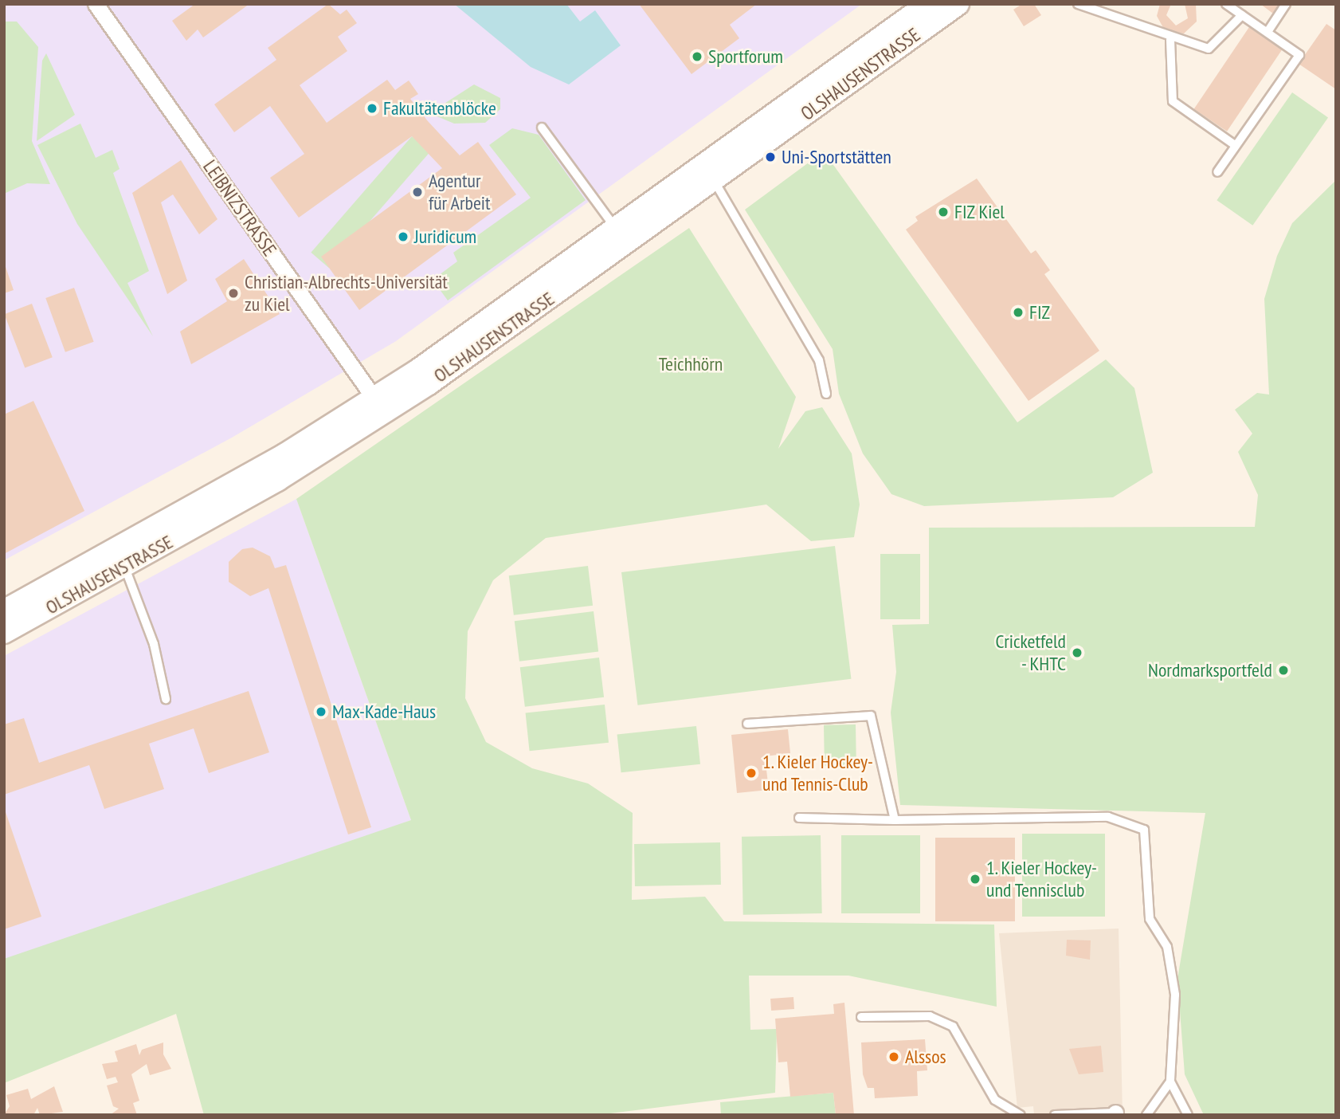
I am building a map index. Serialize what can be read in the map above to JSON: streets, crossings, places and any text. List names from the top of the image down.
{
  "streets": {
    "street": ["OLSHAUSENSTRASSE", "LEIBNIZSTRASSE"]
  },
  "crossings": [
    ["OLSHAUSENSTRASSE", "LEIBNIZSTRASSE"]
  ],
  "parks": ["Teichhörn"],
  "places": [
    "Sportforum",
    "Fakultätenblöcke",
    "Uni-Sportstätten",
    "Agentur für Arbeit",
    "FIZ Kiel",
    "Juridicum",
    "Christian-Albrechts-Universität zu Kiel",
    "FIZ",
    "Cricketfeld - KHTC",
    "Nordmarksportfeld",
    "Max-Kade-Haus",
    "1. Kieler Hockey- und Tennis-Club",
    "1. Kieler Hockey- und Tennisclub",
    "Alssos"
  ]
}
